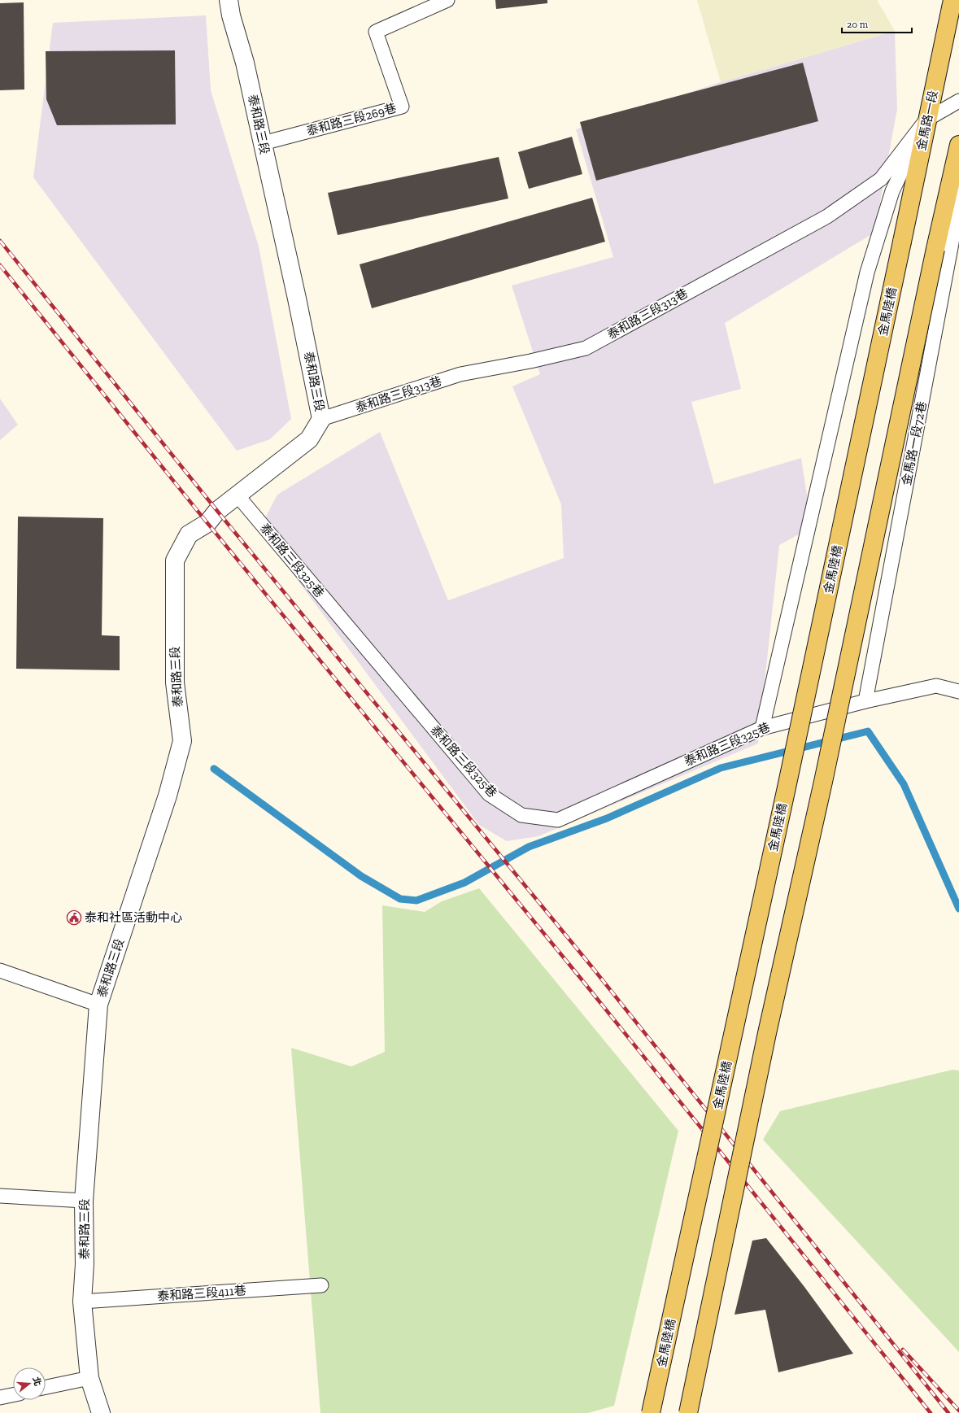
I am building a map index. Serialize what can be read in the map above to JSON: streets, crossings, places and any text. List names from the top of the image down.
{
  "streets": {
    "main road": ["金馬路一段", "金馬陸橋"],
    "street": ["泰和路三段"],
    "lane": [
      "泰和路三段269巷",
      "泰和路三段313巷",
      "金馬路一段72巷",
      "泰和路三段325巷",
      "泰和路三段411巷"
    ]
  },
  "crossings": [
    ["泰和路三段269巷", "泰和路三段"],
    ["金馬路一段", "金馬陸橋"],
    ["金馬路一段", "泰和路三段313巷"],
    ["泰和路三段", "泰和路三段313巷"],
    ["泰和路三段", "泰和路三段325巷"],
    ["泰和路三段", "泰和路三段411巷"],
    ["金馬路一段72巷", "泰和路三段325巷"]
  ],
  "places": {
    "public building": ["泰和社區活動中心"]
  },
  "scale_bar": "20 m",
  "north": "right"
}
